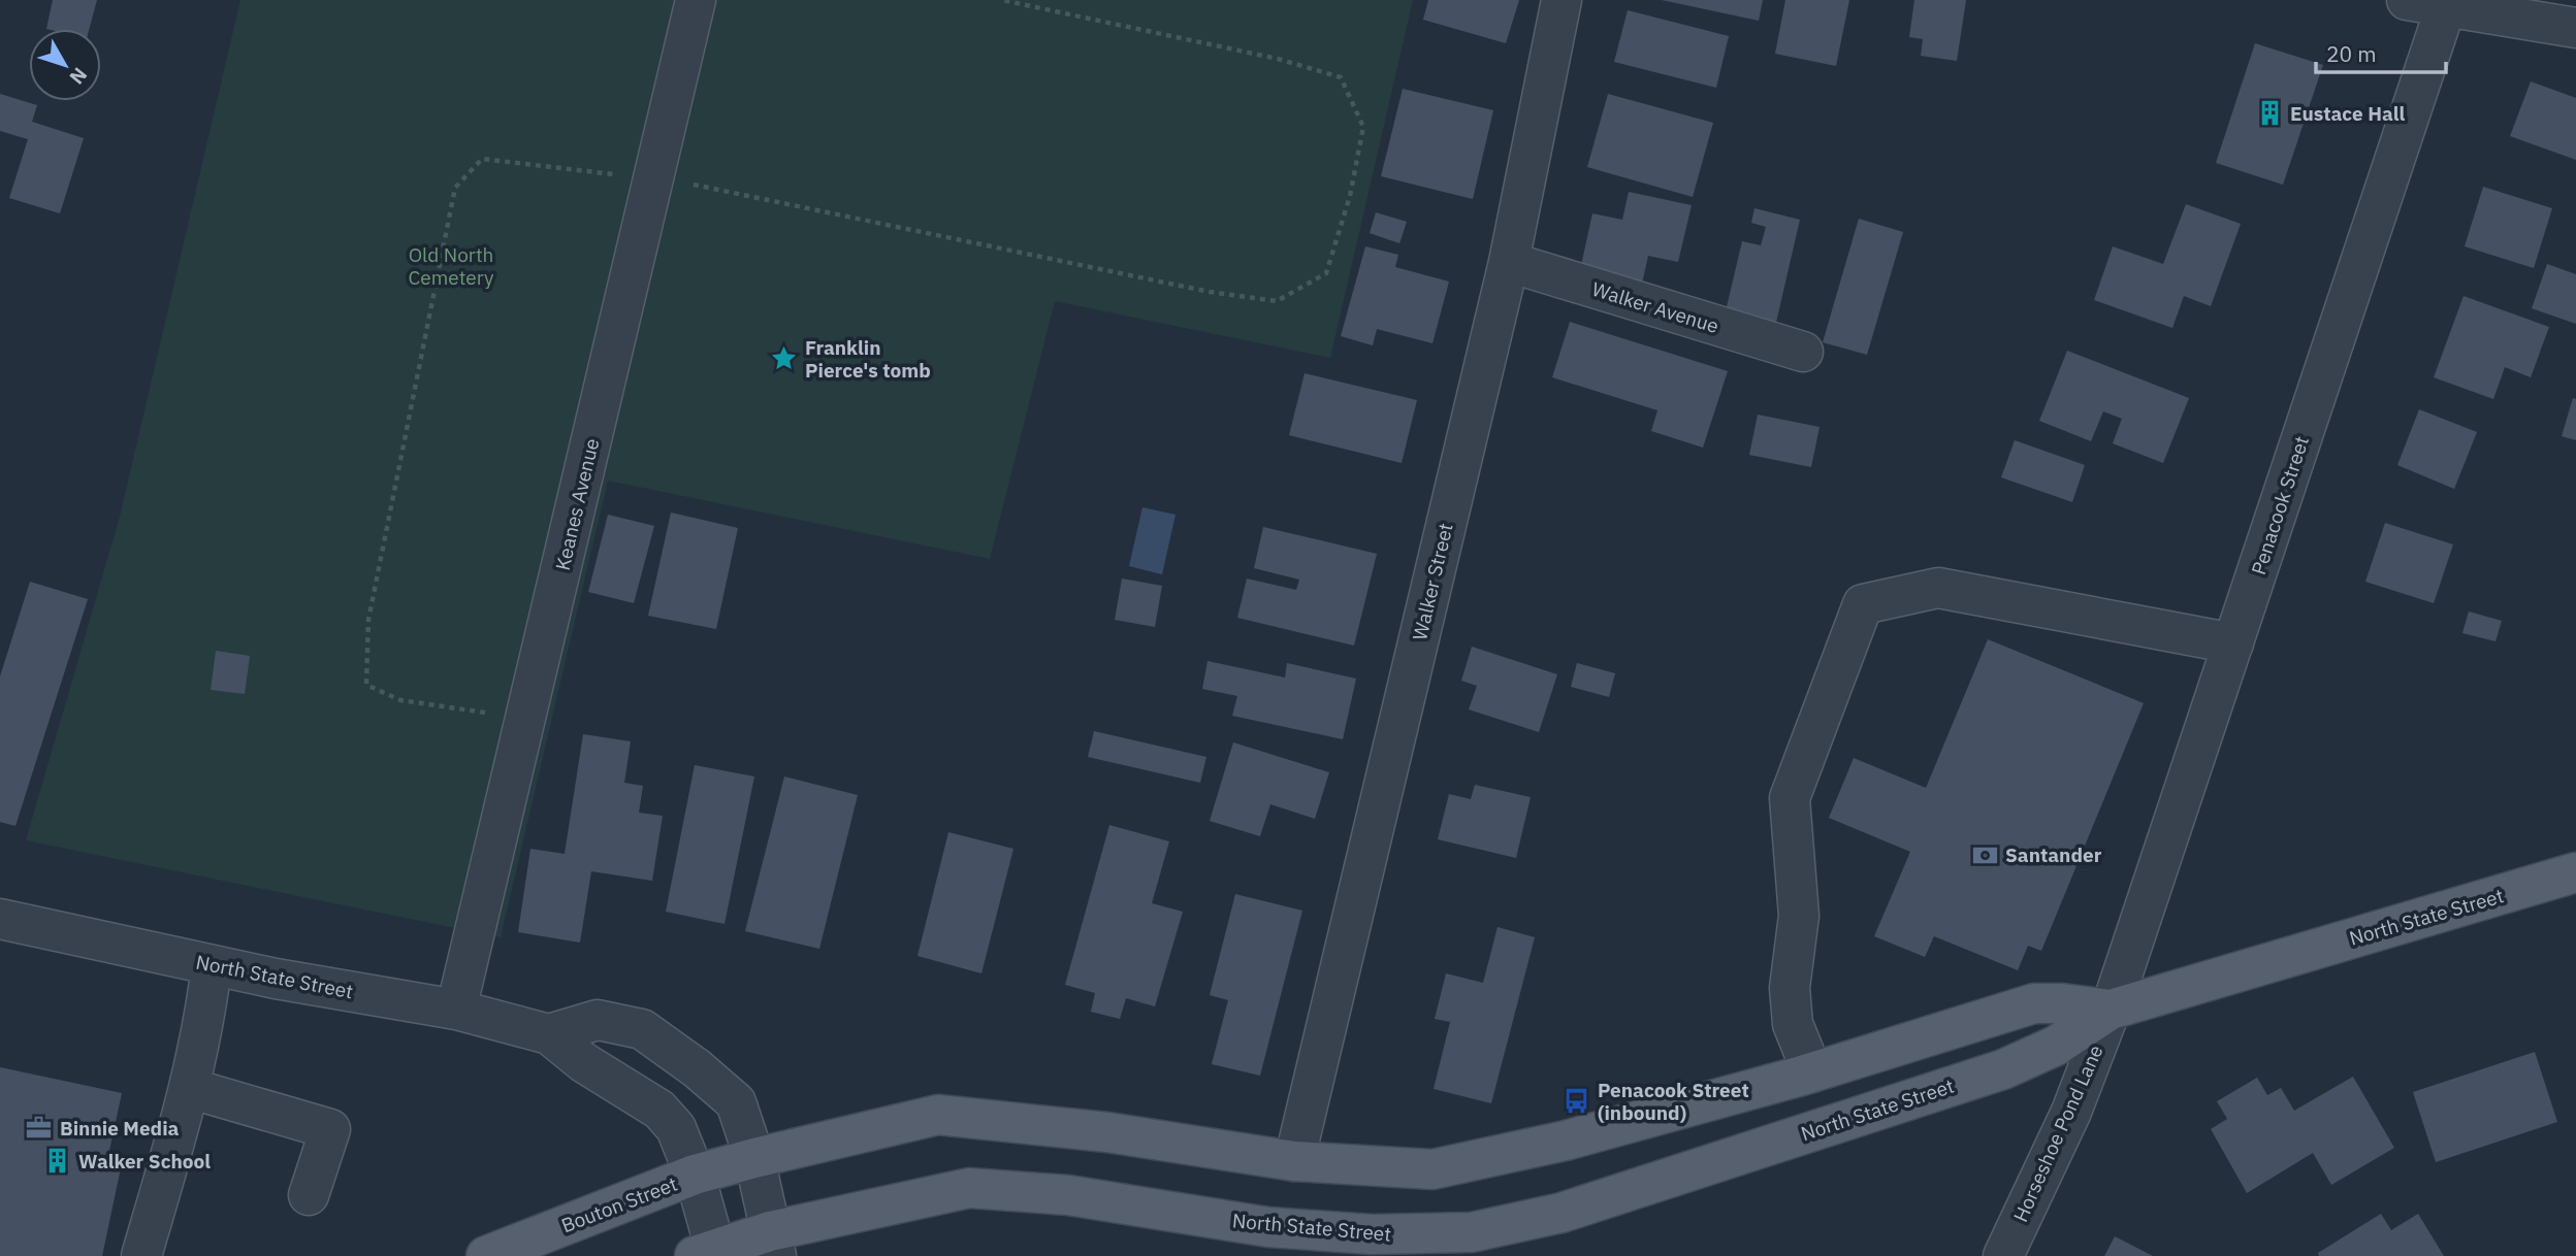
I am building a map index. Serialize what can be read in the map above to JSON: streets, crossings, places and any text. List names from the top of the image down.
{
  "streets": {
    "main road": ["North State Street", "Bouton Street"],
    "street": [
      "Walker Avenue",
      "Keanes Avenue",
      "Penacook Street",
      "Walker Street",
      "Horseshoe Pond Lane"
    ]
  },
  "crossings": [
    ["Walker Avenue", "Walker Street"],
    ["Keanes Avenue", "North State Street"],
    ["Penacook Street", "North State Street"],
    ["Penacook Street", "Horseshoe Pond Lane"],
    ["Walker Street", "North State Street"],
    ["North State Street", "Horseshoe Pond Lane"],
    ["North State Street", "Bouton Street"]
  ],
  "parks": ["Old North Cemetery"],
  "places": {
    "building": ["Eustace Hall", "Walker School"],
    "place": ["Franklin Pierce's tomb"],
    "bank": ["Santander"],
    "bus stop": ["Penacook Street (inbound)"],
    "office": ["Binnie Media"]
  },
  "scale_bar": "20 m",
  "north": "bottom right"
}
